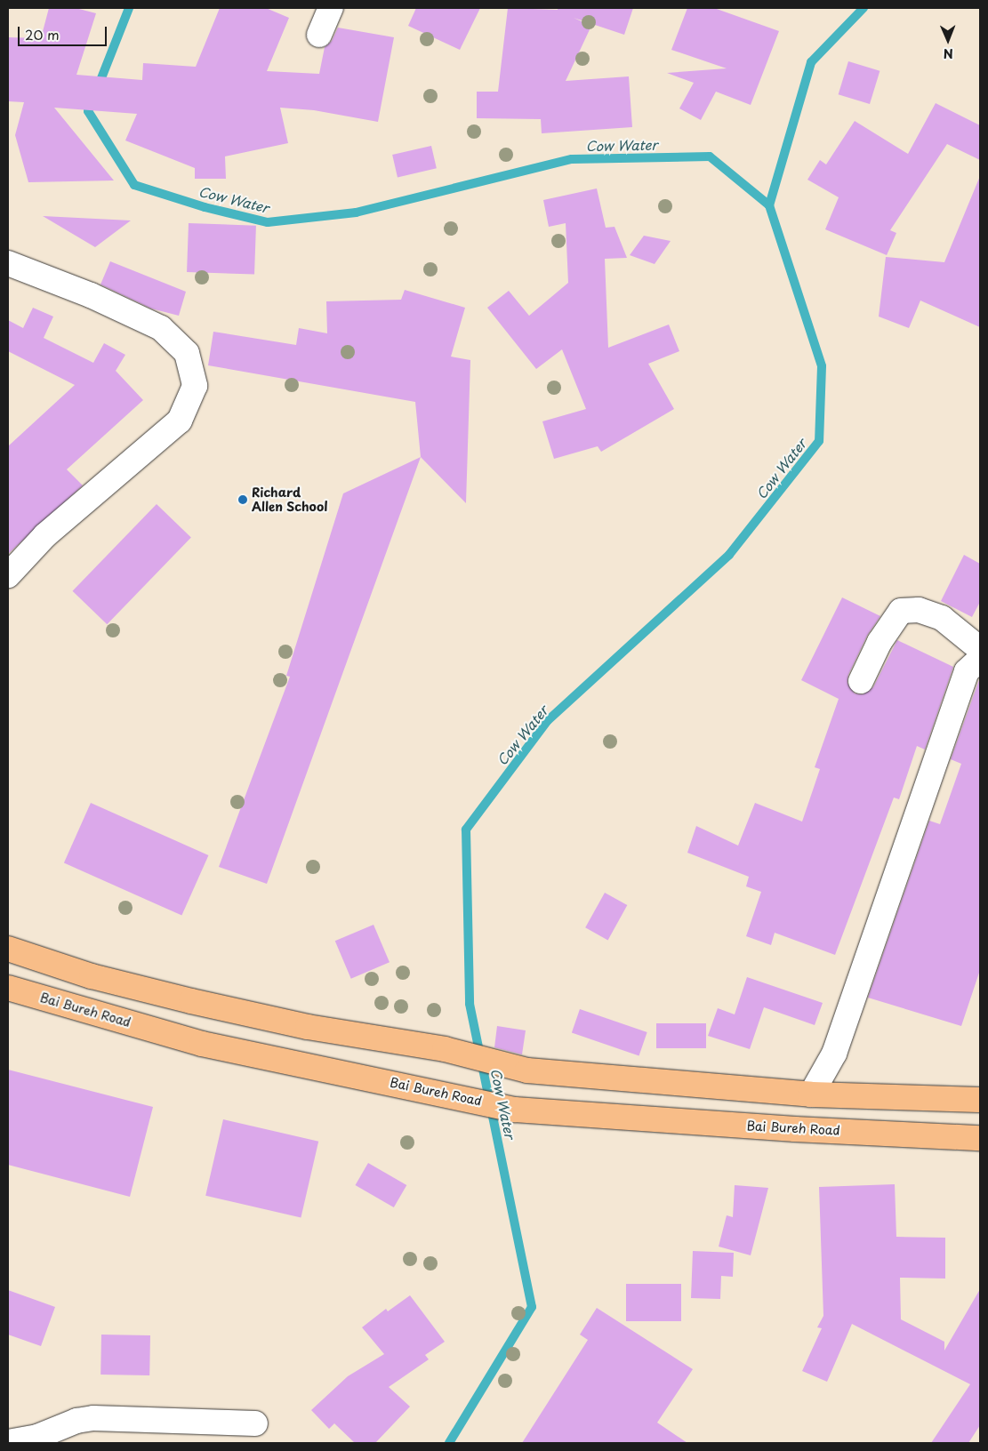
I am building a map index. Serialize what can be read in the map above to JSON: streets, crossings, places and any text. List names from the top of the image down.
{
  "streets": {
    "highway": ["Bai Bureh Road"]
  },
  "water": ["Cow Water"],
  "places": ["Richard Allen School"],
  "scale_bar": "20 m",
  "north": "bottom"
}
